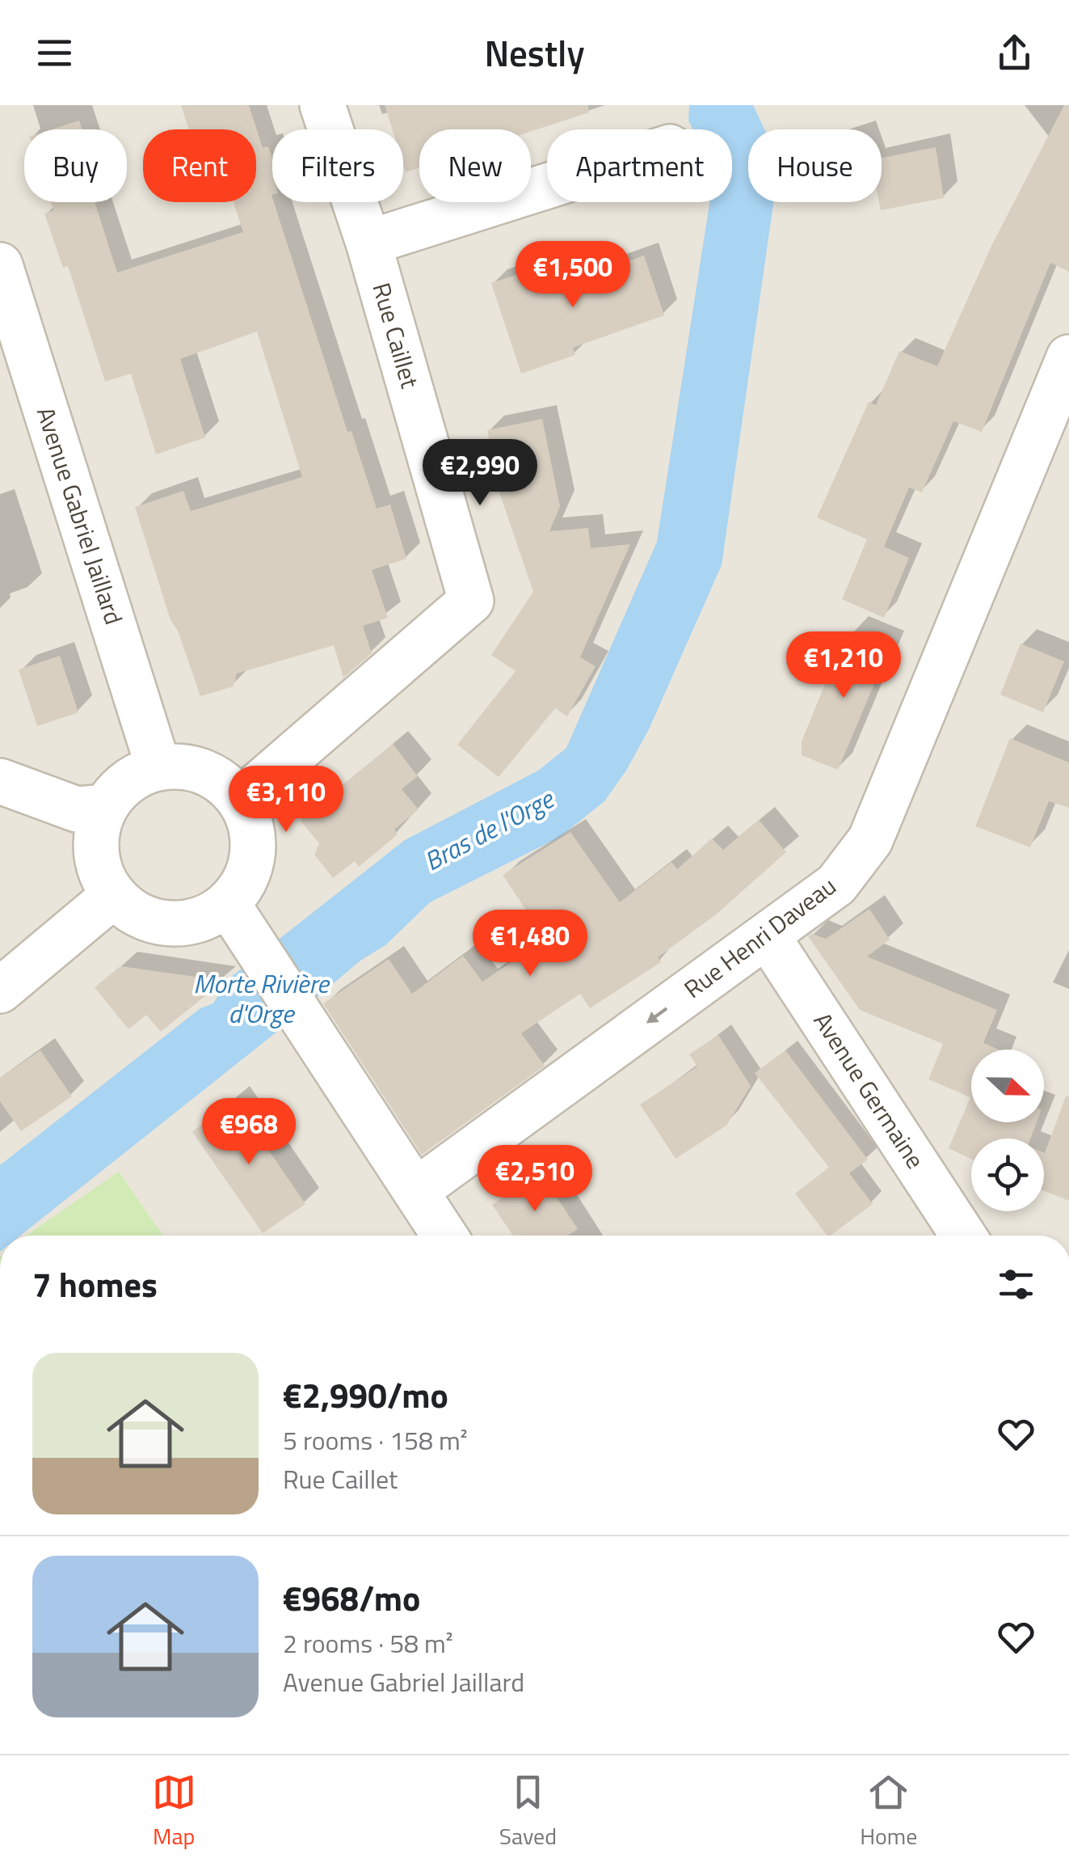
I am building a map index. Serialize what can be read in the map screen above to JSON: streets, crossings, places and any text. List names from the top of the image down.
{
  "streets": {
    "street": [
      "Rue Caillet",
      "Avenue Gabriel Jaillard",
      "Rue Henri Daveau",
      "Avenue Germaine"
    ]
  },
  "crossings": [
    ["Rue Caillet", "Avenue Gabriel Jaillard"],
    ["Rue Henri Daveau", "Avenue Germaine"]
  ],
  "one_way": ["Rue Henri Daveau"],
  "water": ["Bras de l'Orge", "Morte Rivière d'Orge"],
  "north": "right",
  "page": {
    "header": "Nestly",
    "chip": [
      "Buy",
      "Rent",
      "Filters",
      "New",
      "Apartment",
      "House"
    ],
    "price": [
      "€1,500",
      "€2,990",
      "€1,210",
      "€3,110",
      "€1,480",
      "€968",
      "€2,510"
    ],
    "heading": "7 homes",
    "list": [
      {
        "name": "€2,990/mo",
        "note": "5 rooms · 158 m² · Rue Caillet"
      },
      {
        "name": "€968/mo",
        "note": "2 rooms · 58 m² · Avenue Gabriel Jaillard"
      }
    ],
    "tabs": ["Map", "Saved", "Home"]
  }
}
